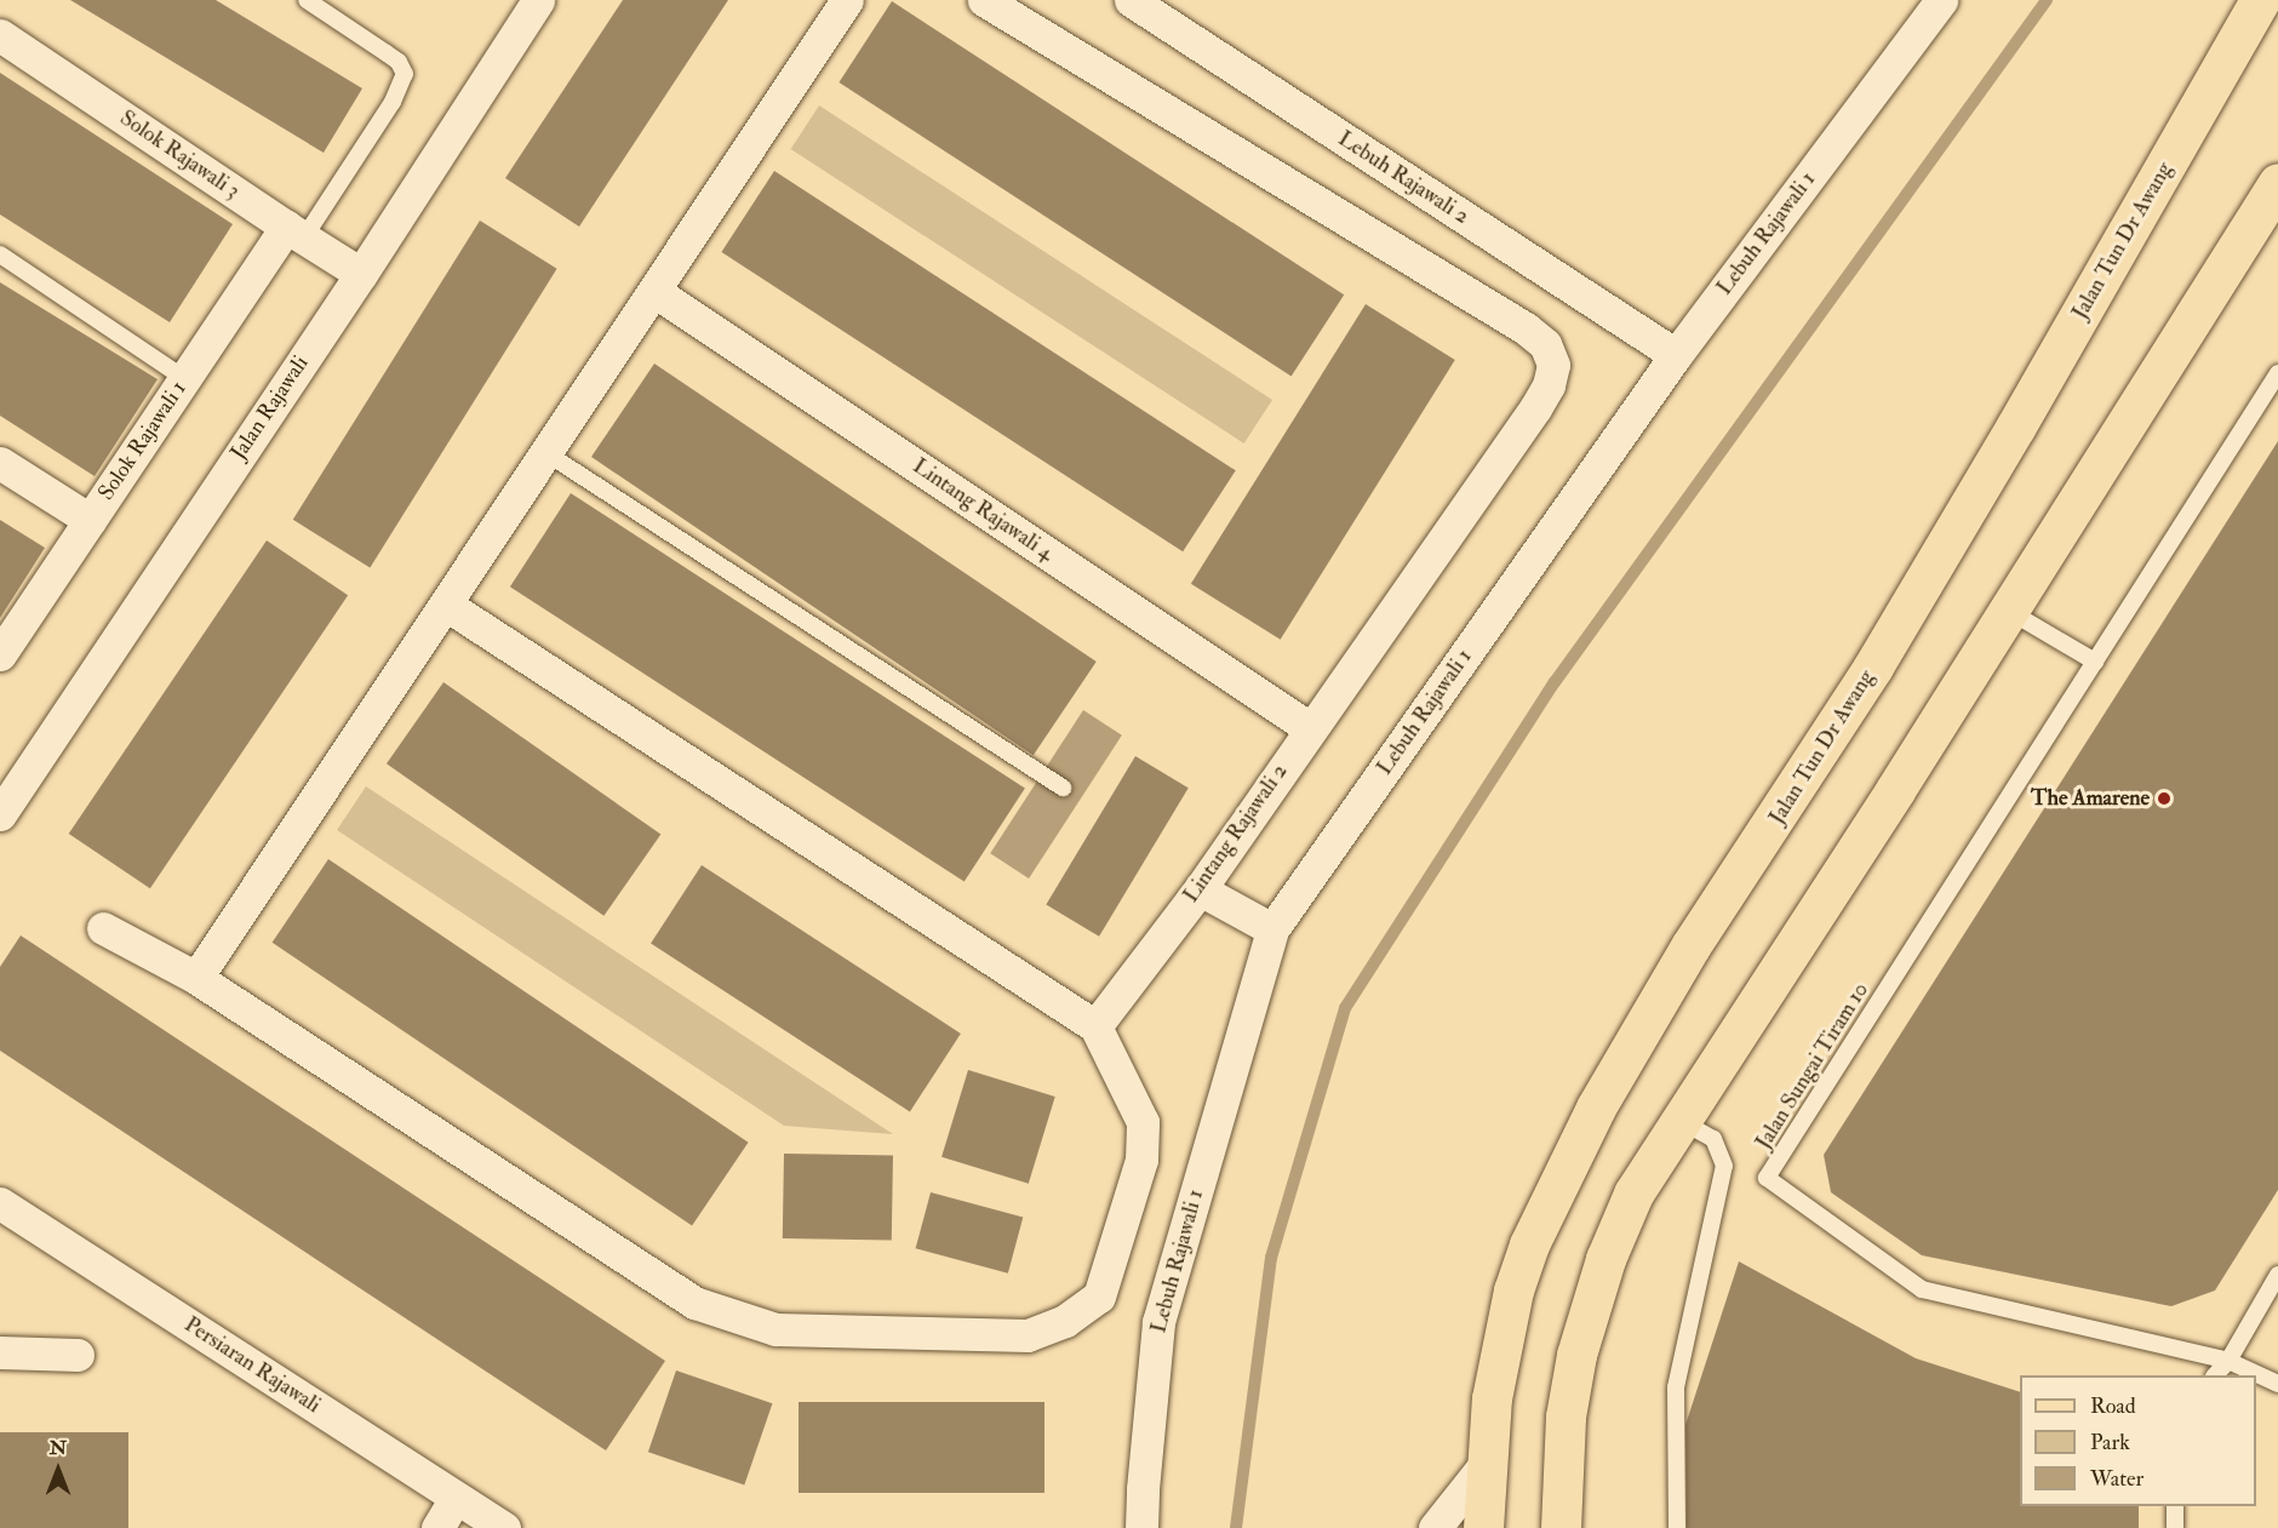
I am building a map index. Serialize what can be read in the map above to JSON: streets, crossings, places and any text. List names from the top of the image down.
{
  "streets": {
    "main road": ["Jalan Tun Dr Awang"],
    "street": [
      "Solok Rajawali 3",
      "Lebuh Rajawali 2",
      "Lebuh Rajawali 1",
      "Jalan Rajawali",
      "Solok Rajawali 1",
      "Lintang Rajawali 4",
      "Lintang Rajawali 2",
      "Persiaran Rajawali"
    ],
    "lane": ["Jalan Sungai Tiram 10"]
  },
  "crossings": [
    ["Solok Rajawali 3", "Jalan Rajawali"],
    ["Solok Rajawali 3", "Solok Rajawali 1"],
    ["Lebuh Rajawali 2", "Lebuh Rajawali 1"],
    ["Lintang Rajawali 4", "Lintang Rajawali 2"]
  ],
  "places": ["The Amarene"],
  "legend": ["Road", "Park", "Water"],
  "north": "top"
}
